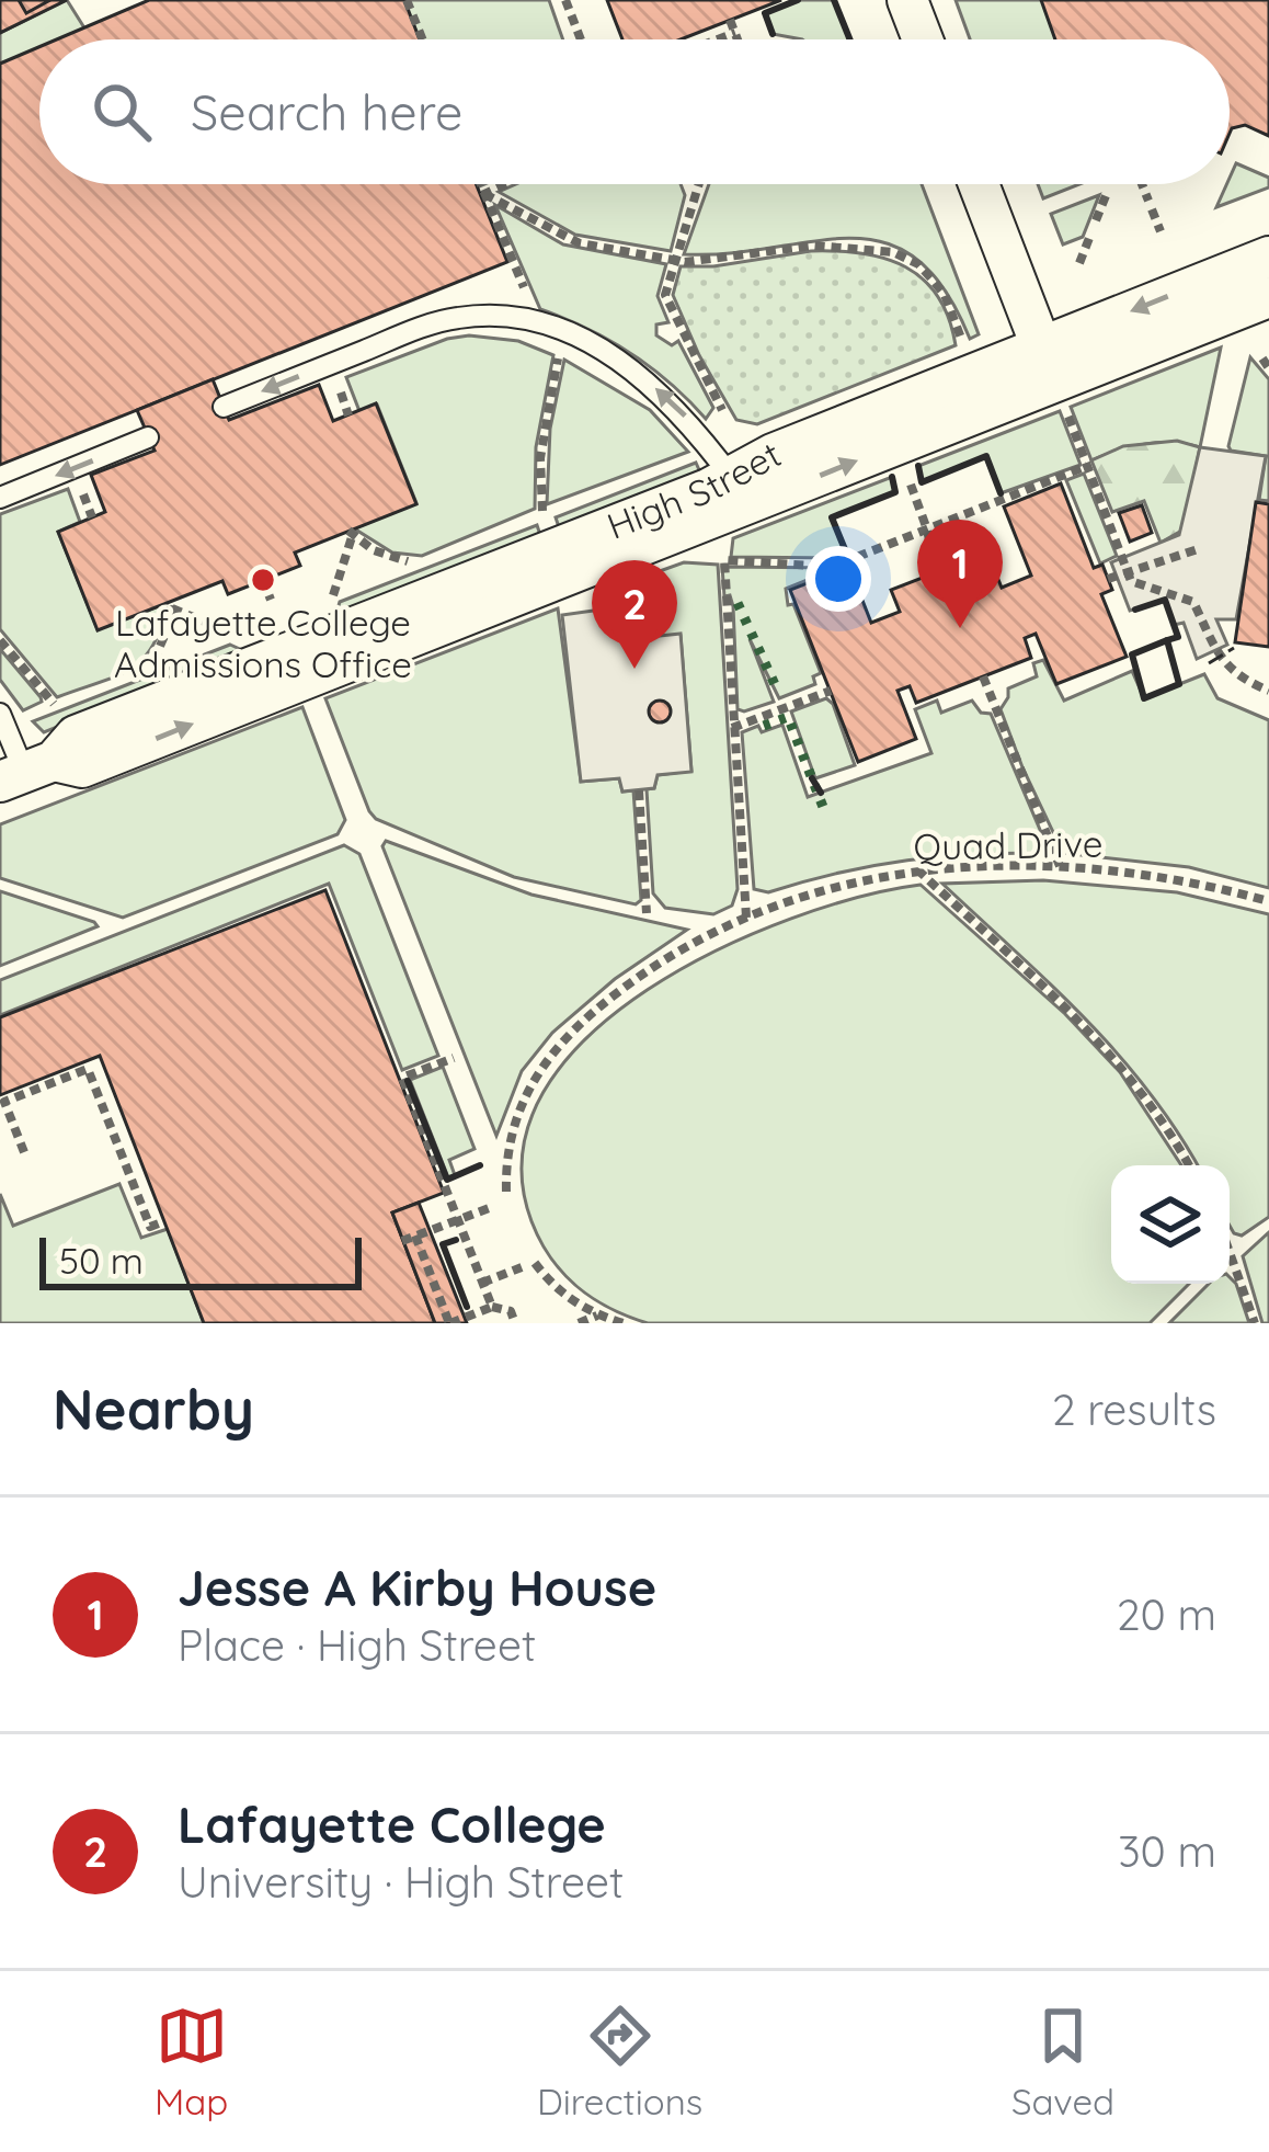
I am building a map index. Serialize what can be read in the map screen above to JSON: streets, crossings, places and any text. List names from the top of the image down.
{
  "streets": {
    "street": ["High Street"],
    "path": ["Quad Drive"]
  },
  "places": ["Lafayette College Admissions Office"],
  "scale_bar": "50 m",
  "page": {
    "search": "Search here",
    "pins": ["1", "2"],
    "scale": "50 m",
    "heading": ["Nearby", "2 results"],
    "list": [
      {
        "mark": "1",
        "name": "Jesse A Kirby House",
        "note": "Place · High Street",
        "value": "20 m"
      },
      {
        "mark": "2",
        "name": "Lafayette College",
        "note": "University · High Street",
        "value": "30 m"
      }
    ],
    "nav": ["Map", "Directions", "Saved"]
  }
}
